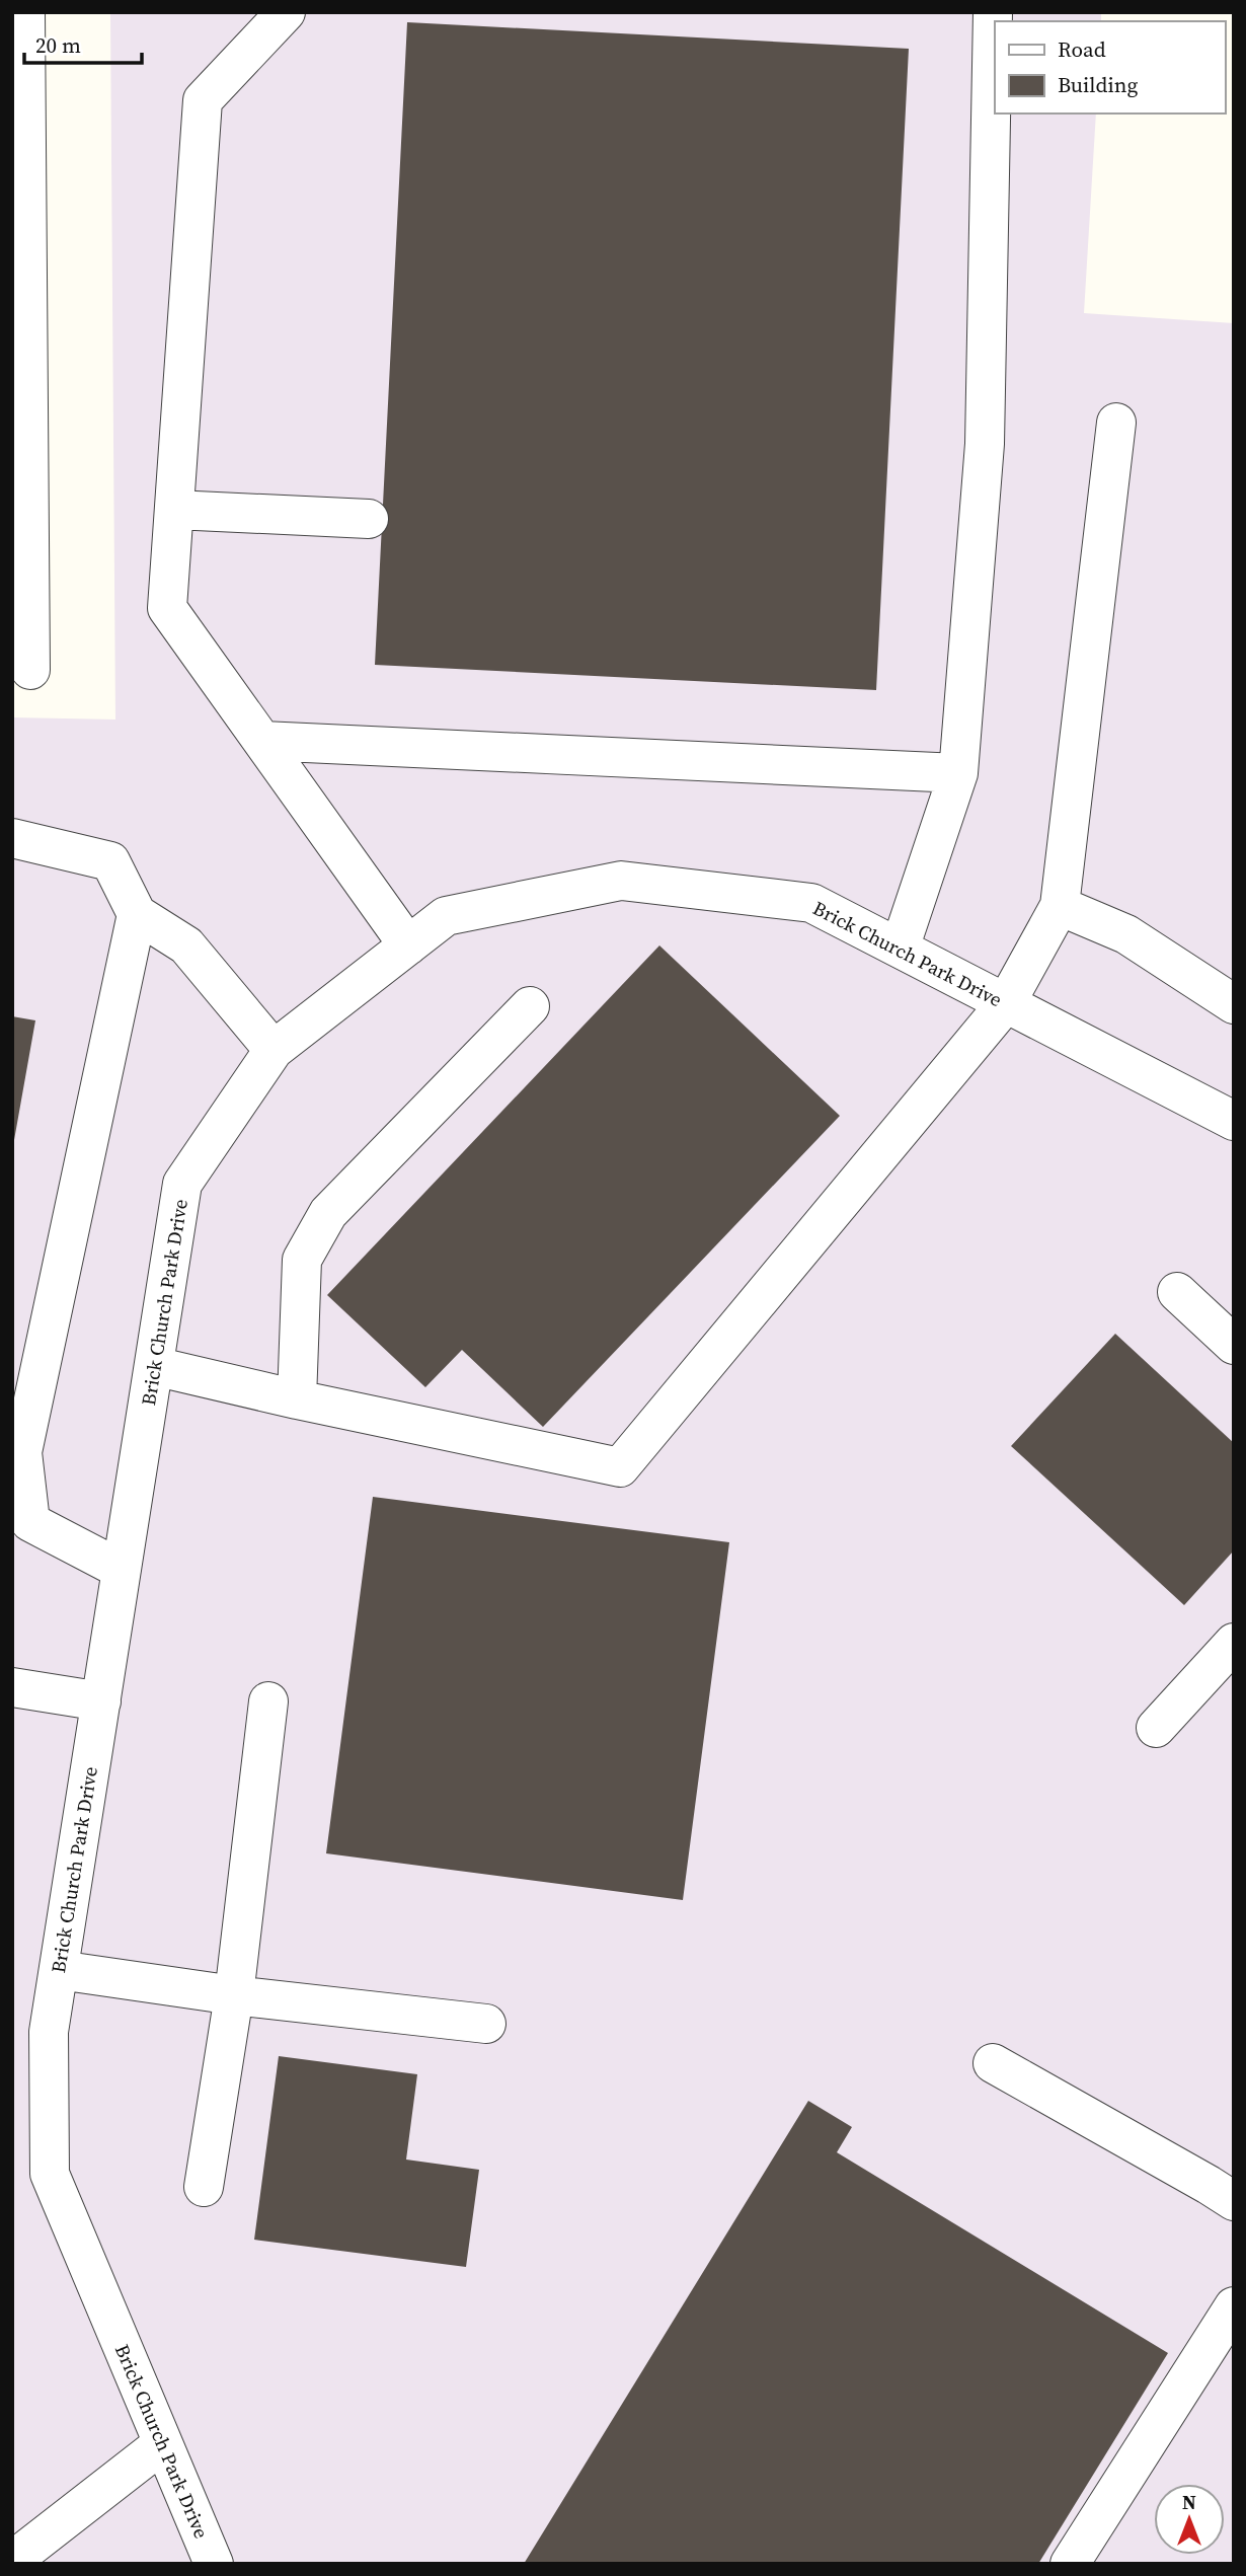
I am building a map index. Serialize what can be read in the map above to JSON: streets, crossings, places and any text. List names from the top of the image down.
{
  "streets": {
    "street": ["Brick Church Park Drive"]
  },
  "legend": ["Road", "Building"],
  "scale_bar": "20 m",
  "north": "top"
}
